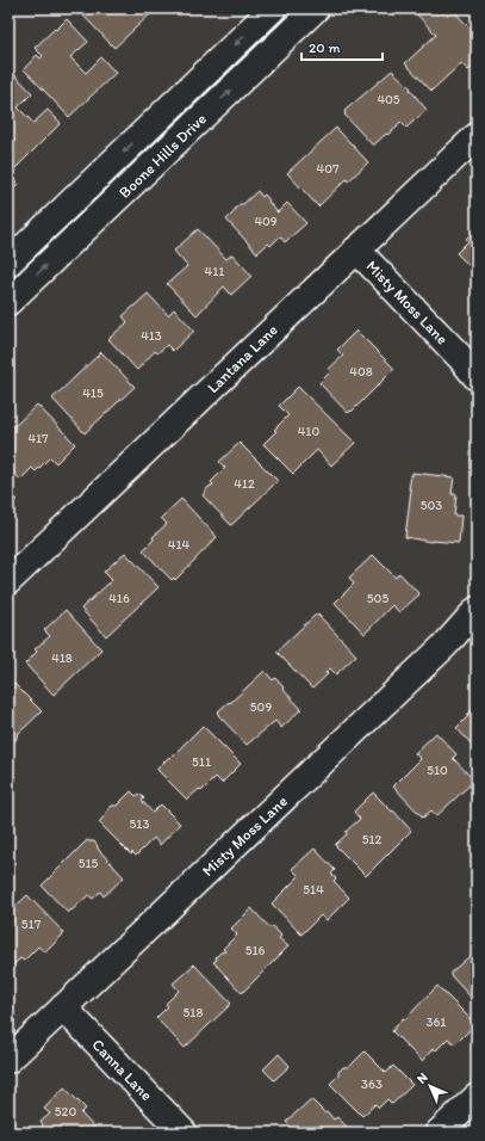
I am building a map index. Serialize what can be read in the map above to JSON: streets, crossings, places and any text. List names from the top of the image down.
{
  "streets": {
    "street": [
      "Boone Hills Drive",
      "Misty Moss Lane",
      "Lantana Lane",
      "Canna Lane"
    ]
  },
  "crossings": [
    ["Misty Moss Lane", "Lantana Lane"],
    ["Misty Moss Lane", "Canna Lane"]
  ],
  "house_numbers": [
    "405",
    "407",
    "409",
    "411",
    "413",
    "408",
    "415",
    "410",
    "417",
    "412",
    "503",
    "414",
    "416",
    "505",
    "418",
    "509",
    "511",
    "510",
    "513",
    "512",
    "515",
    "514",
    "517",
    "516",
    "518",
    "361",
    "363",
    "520"
  ],
  "scale_bar": "20 m",
  "north": "top left"
}
